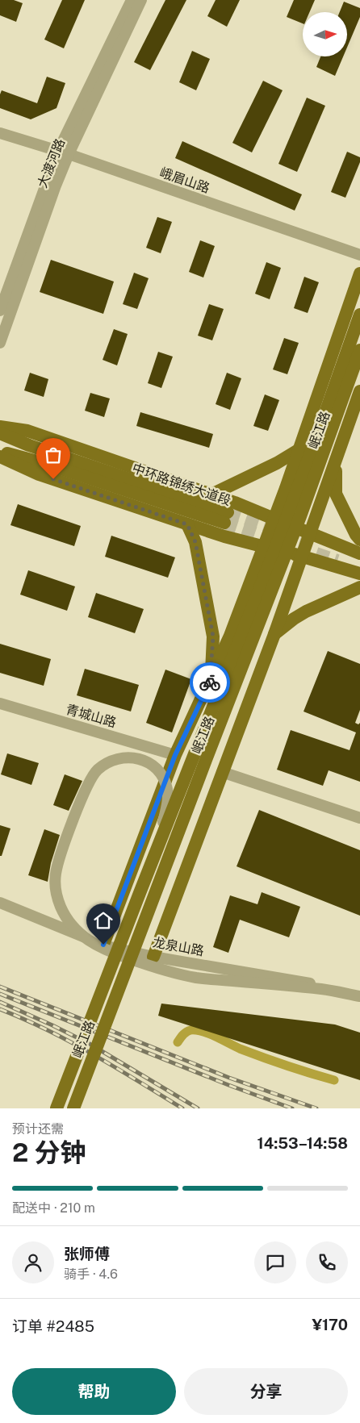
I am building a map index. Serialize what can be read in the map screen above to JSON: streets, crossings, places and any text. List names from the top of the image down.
{
  "streets": {
    "main road": ["岷江路", "中环路锦绣大道段"],
    "street": [
      "大渡河路",
      "峨眉山路",
      "青城山路",
      "龙泉山路"
    ]
  },
  "crossings": [
    ["大渡河路", "峨眉山路"],
    ["岷江路", "中环路锦绣大道段"],
    ["岷江路", "青城山路"],
    ["岷江路", "龙泉山路"]
  ],
  "north": "right",
  "page": {
    "heading": ["2 分钟", "预计还需", "14:53–14:58"],
    "panel": [
      "张师傅",
      "骑手 · 4.6",
      "订单 #2485",
      "¥170"
    ],
    "bar": "配送中 · 210 m",
    "buttons": ["帮助", "分享"]
  }
}
